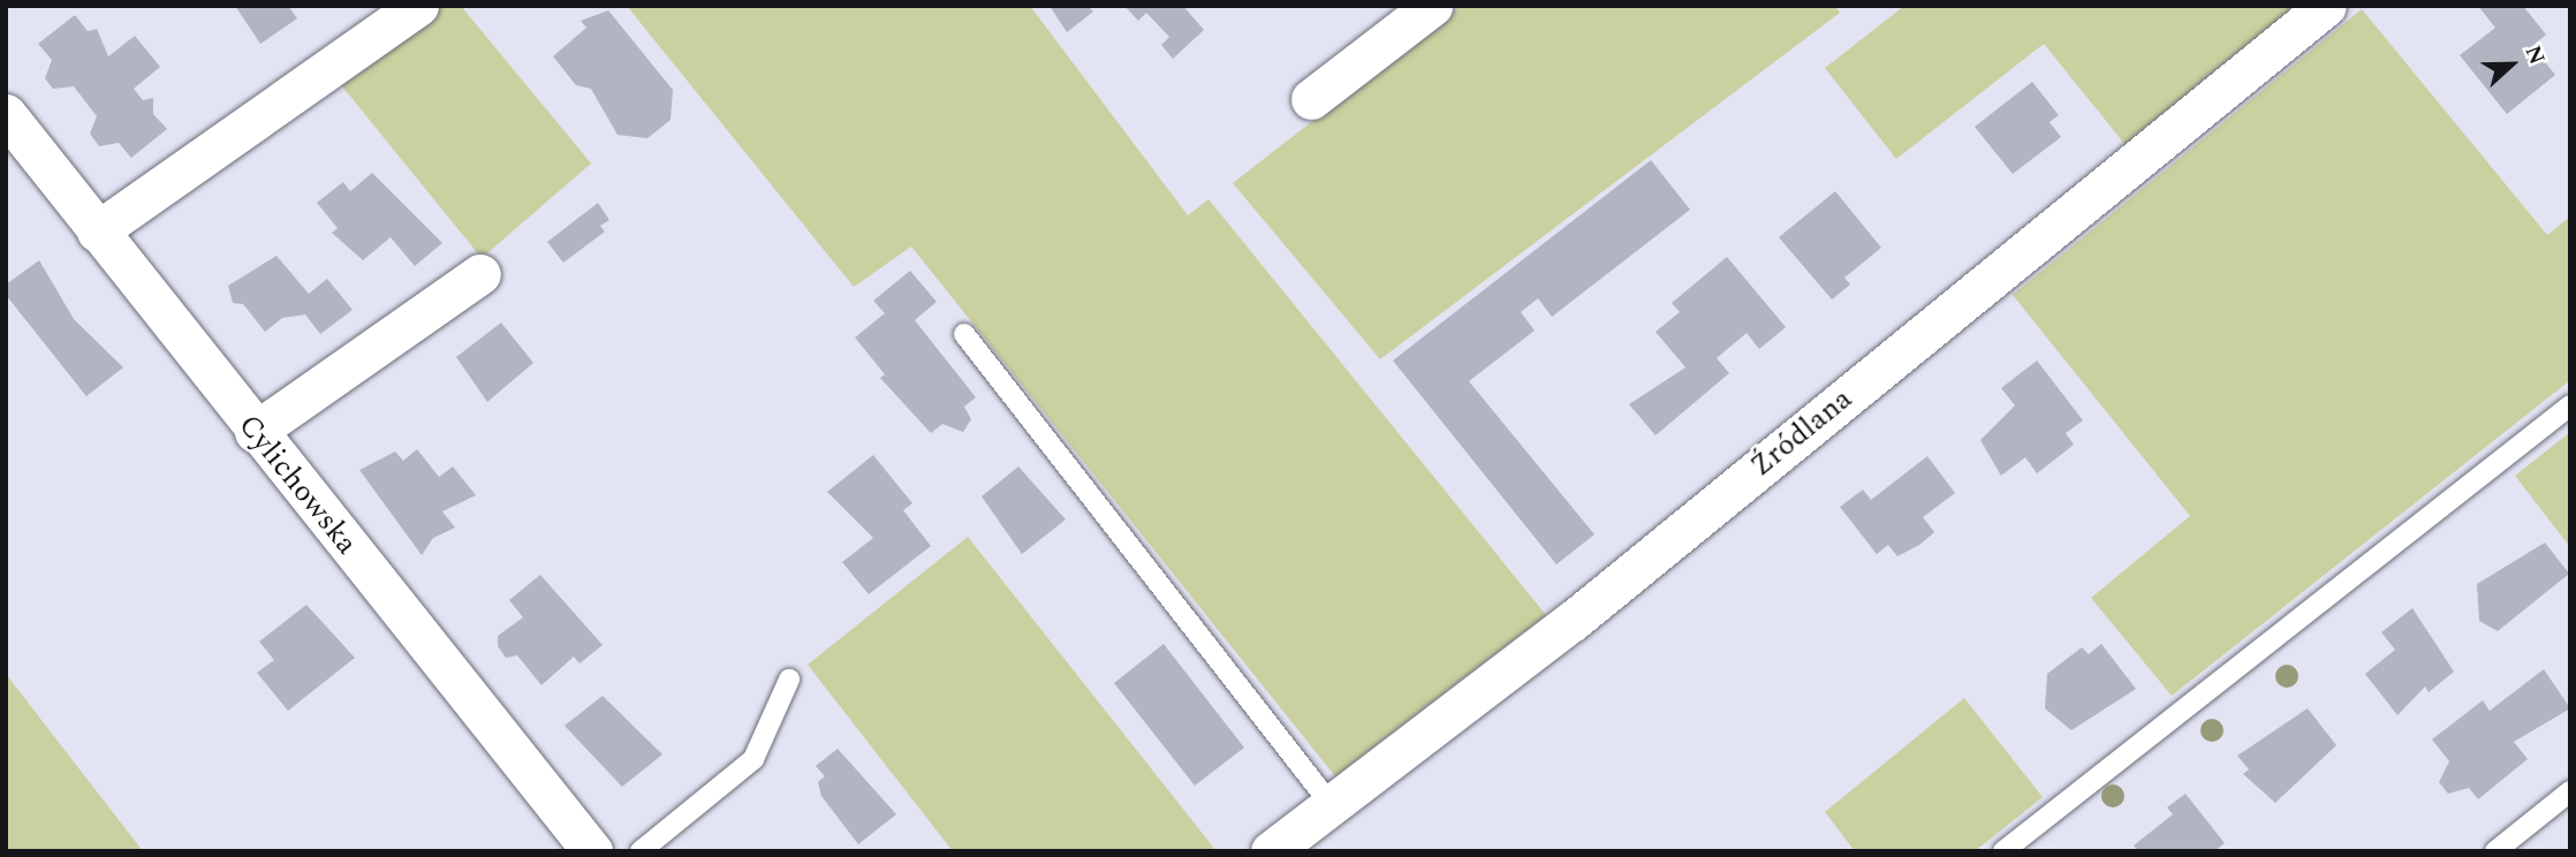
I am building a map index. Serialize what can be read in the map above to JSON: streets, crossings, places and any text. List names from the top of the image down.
{
  "streets": {
    "street": ["Źródlana", "Cylichowska"]
  },
  "north": "right"
}
